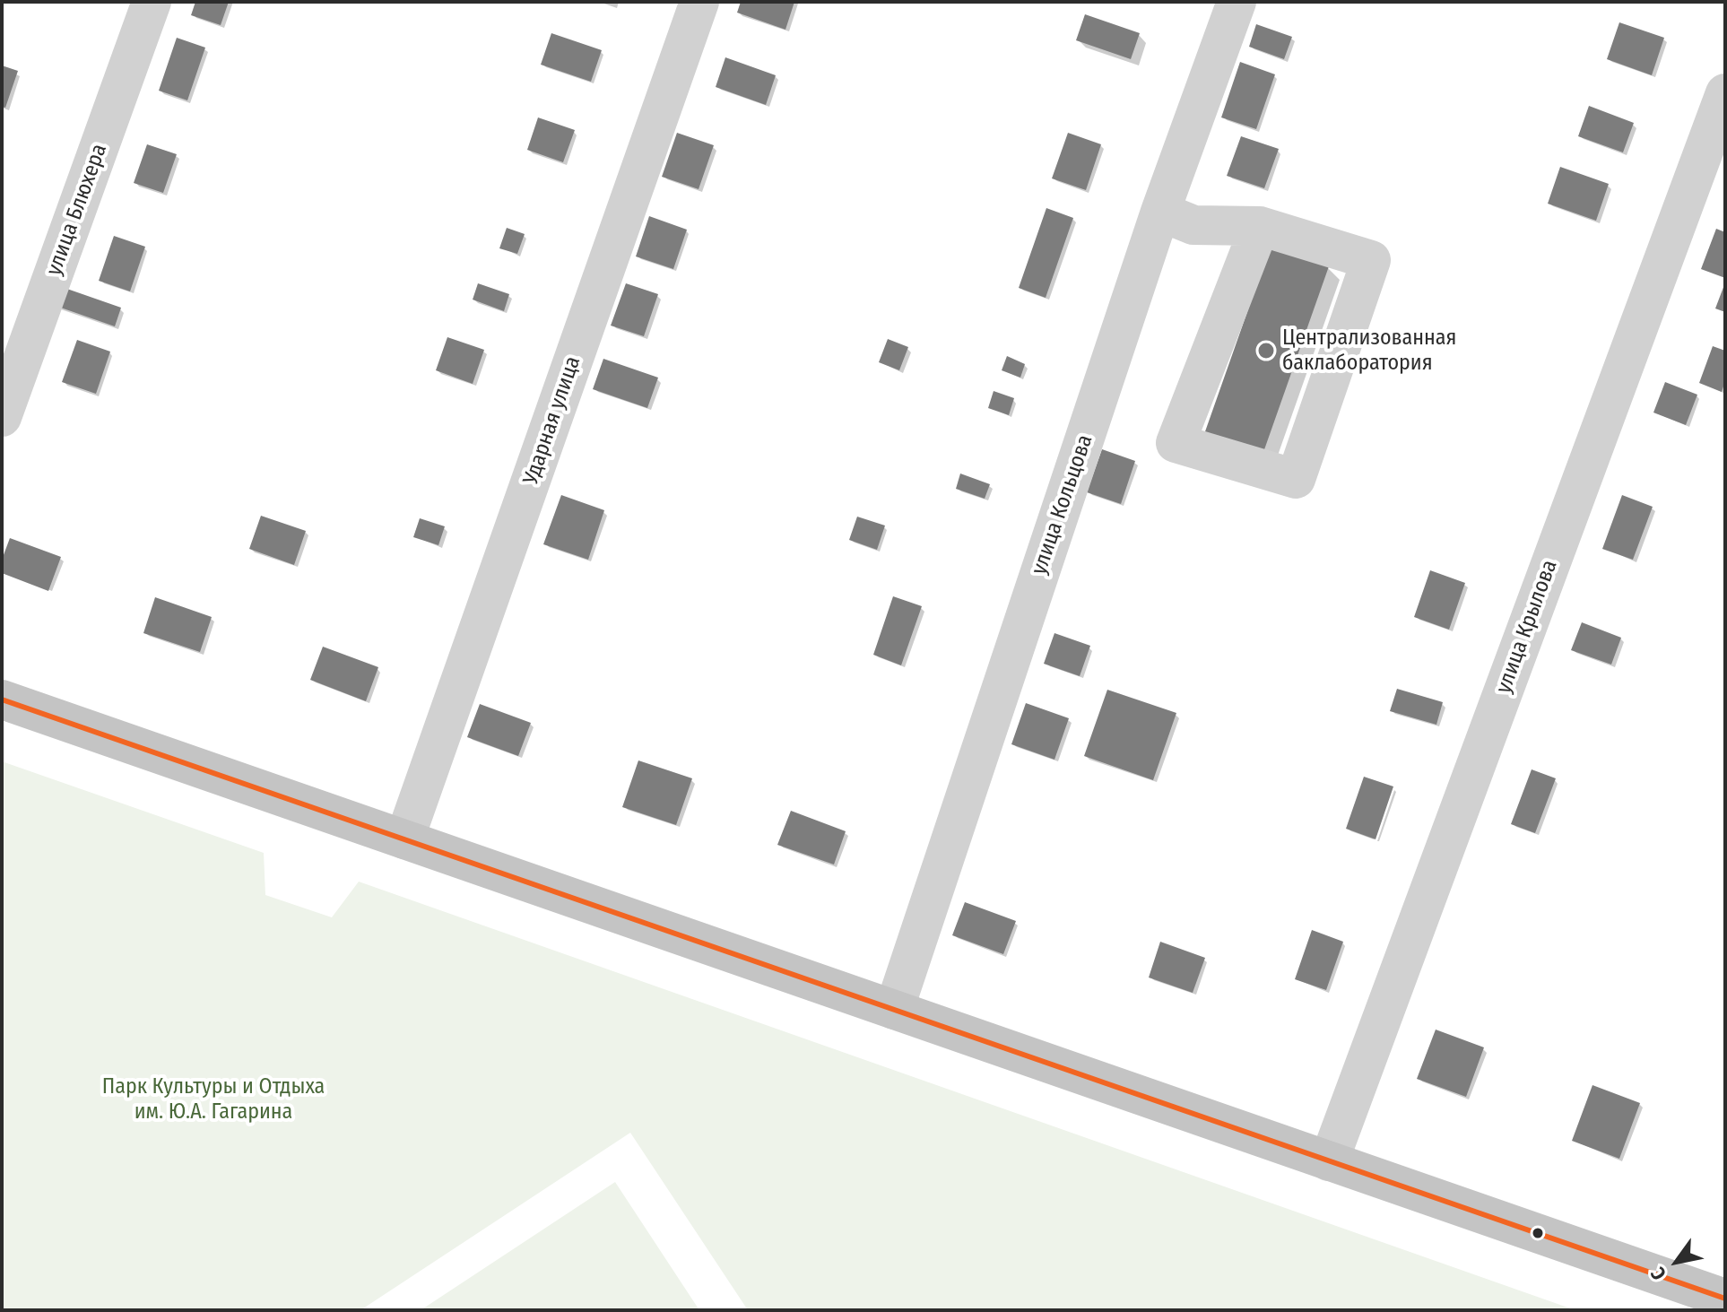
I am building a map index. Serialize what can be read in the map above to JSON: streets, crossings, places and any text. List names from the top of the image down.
{
  "streets": {
    "street": [
      "улица Блюхера",
      "Ударная улица",
      "улица Кольцова",
      "улица Крылова"
    ]
  },
  "parks": ["Парк Культуры и Отдыха им. Ю.А. Гагарина"],
  "places": ["Централизованная баклаборатория"],
  "north": "bottom left"
}
